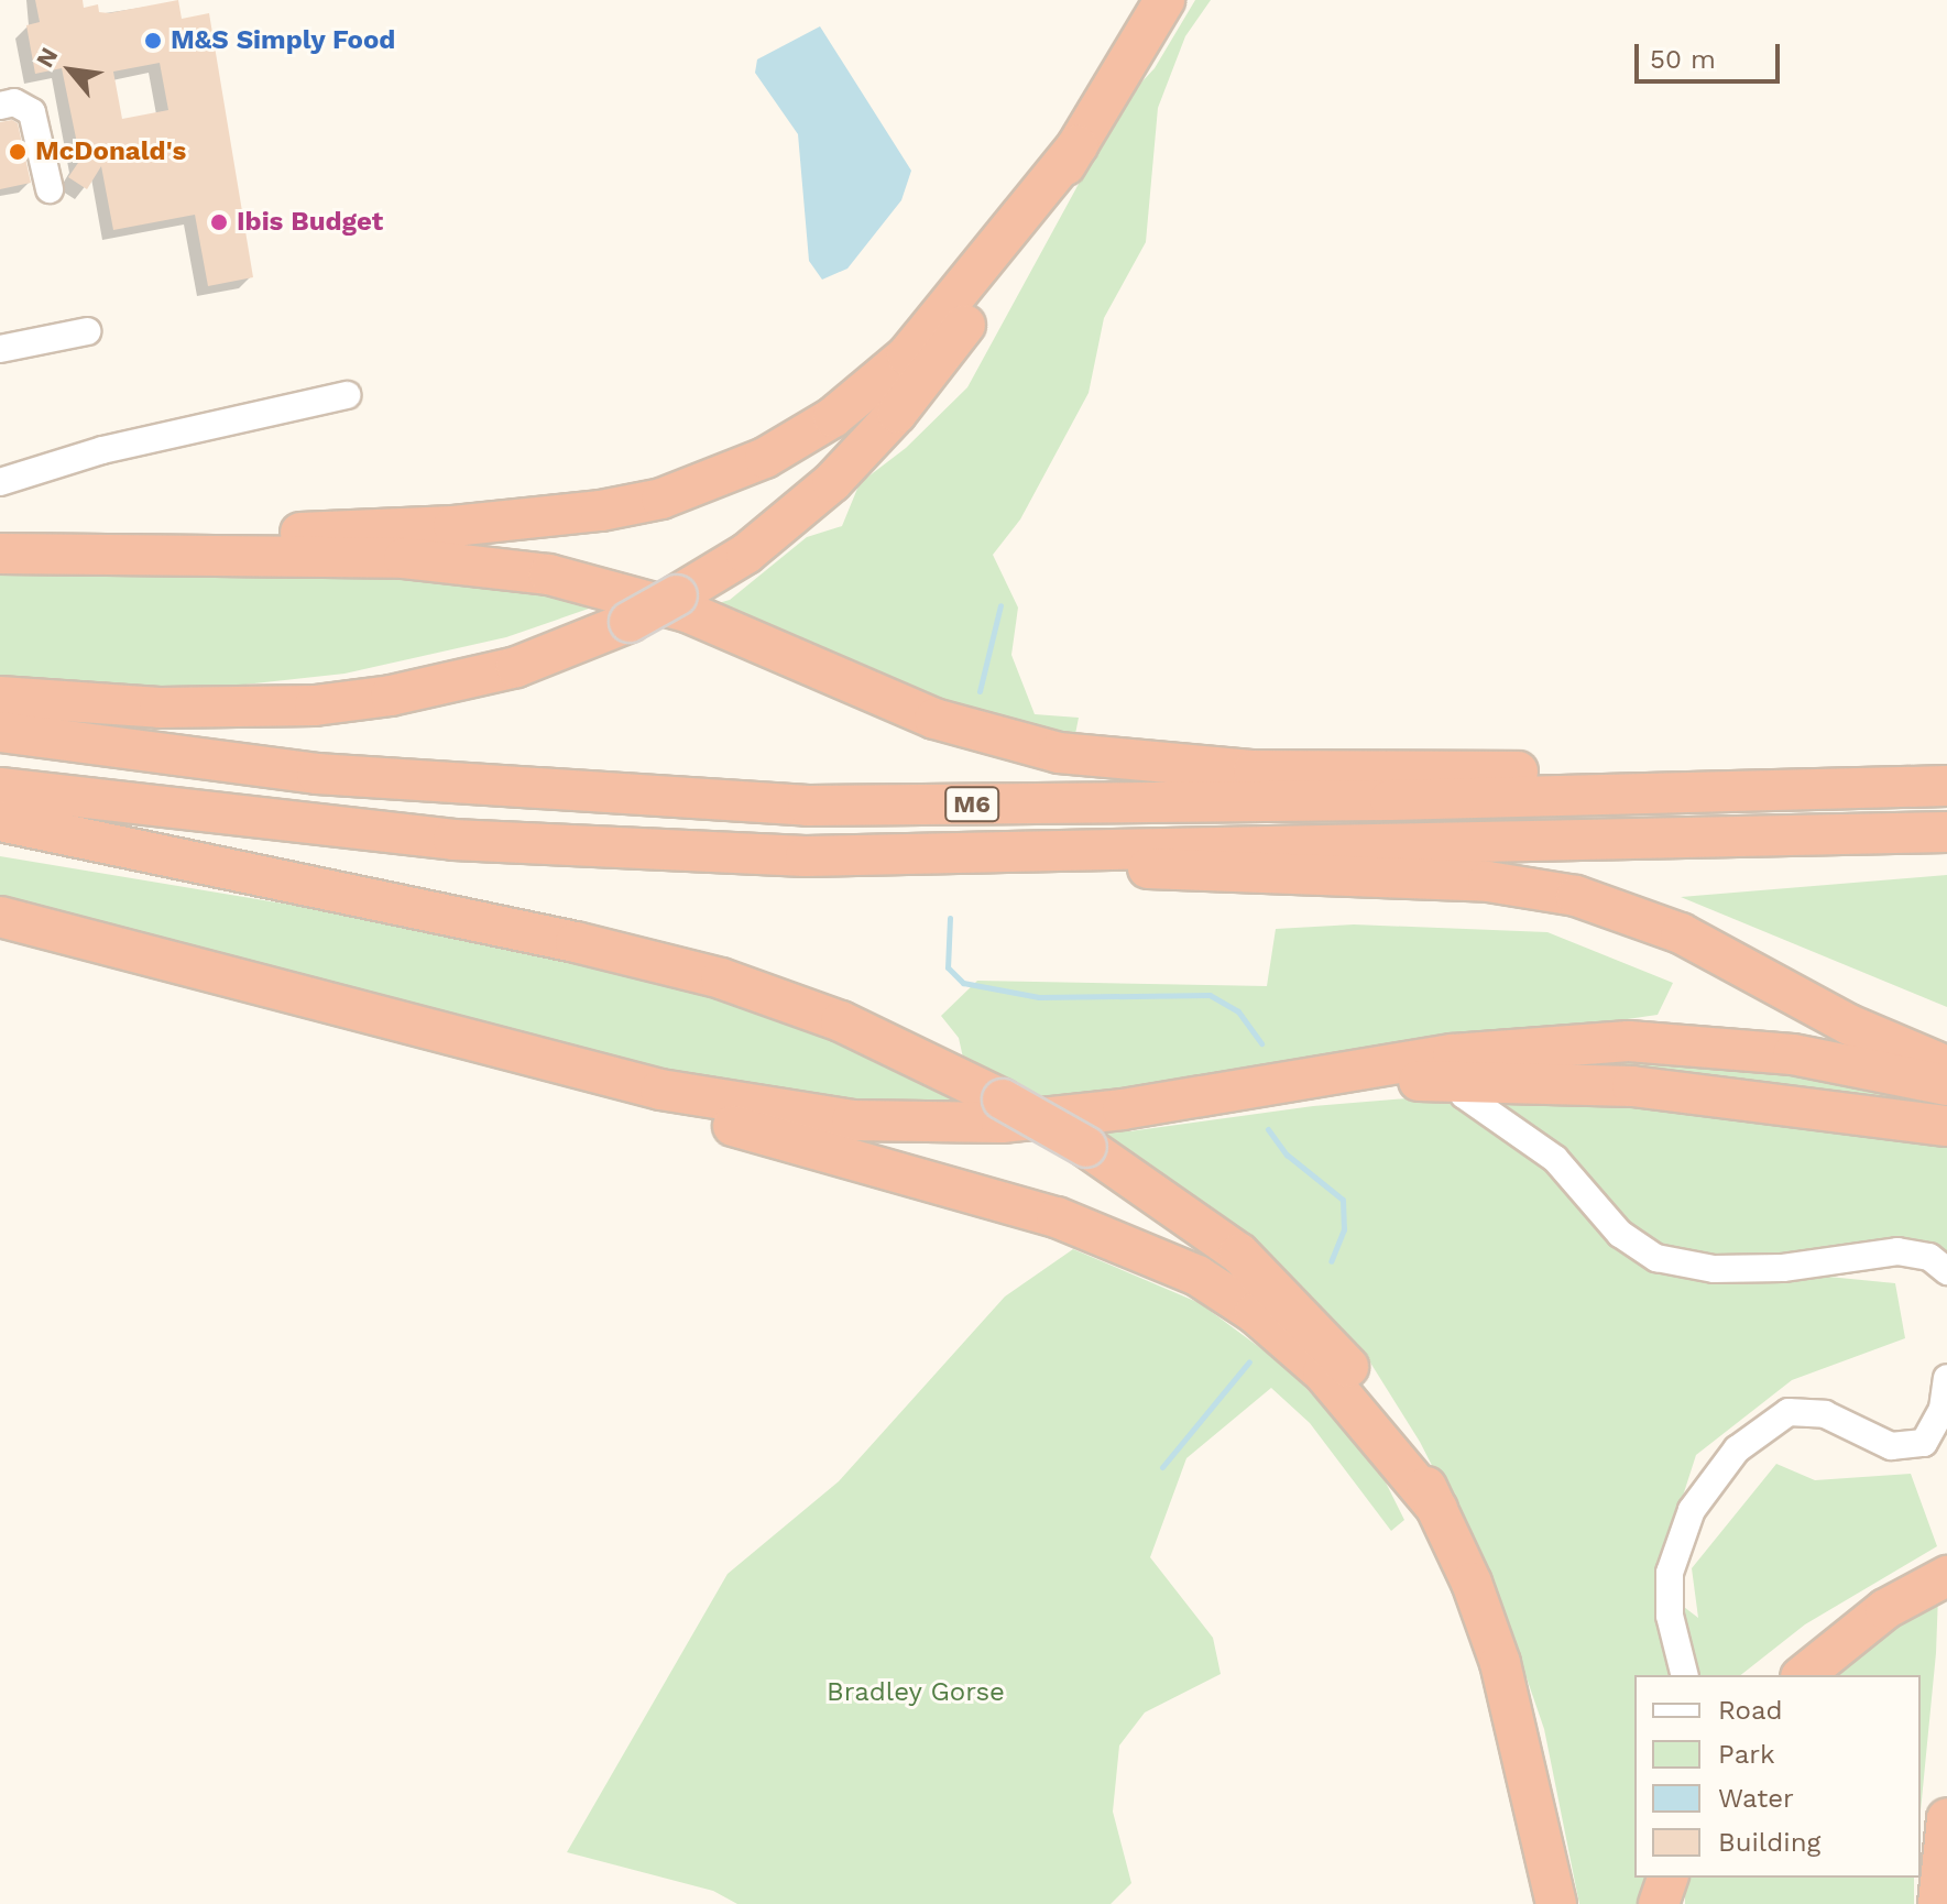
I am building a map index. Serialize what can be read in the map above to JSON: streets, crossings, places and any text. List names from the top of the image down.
{
  "streets": {
    "highway": ["M6"]
  },
  "parks": ["Bradley Gorse"],
  "places": ["M&S Simply Food", "McDonald's", "Ibis Budget"],
  "legend": [
    "Road",
    "Park",
    "Water",
    "Building"
  ],
  "scale_bar": "50 m",
  "north": "top left"
}
